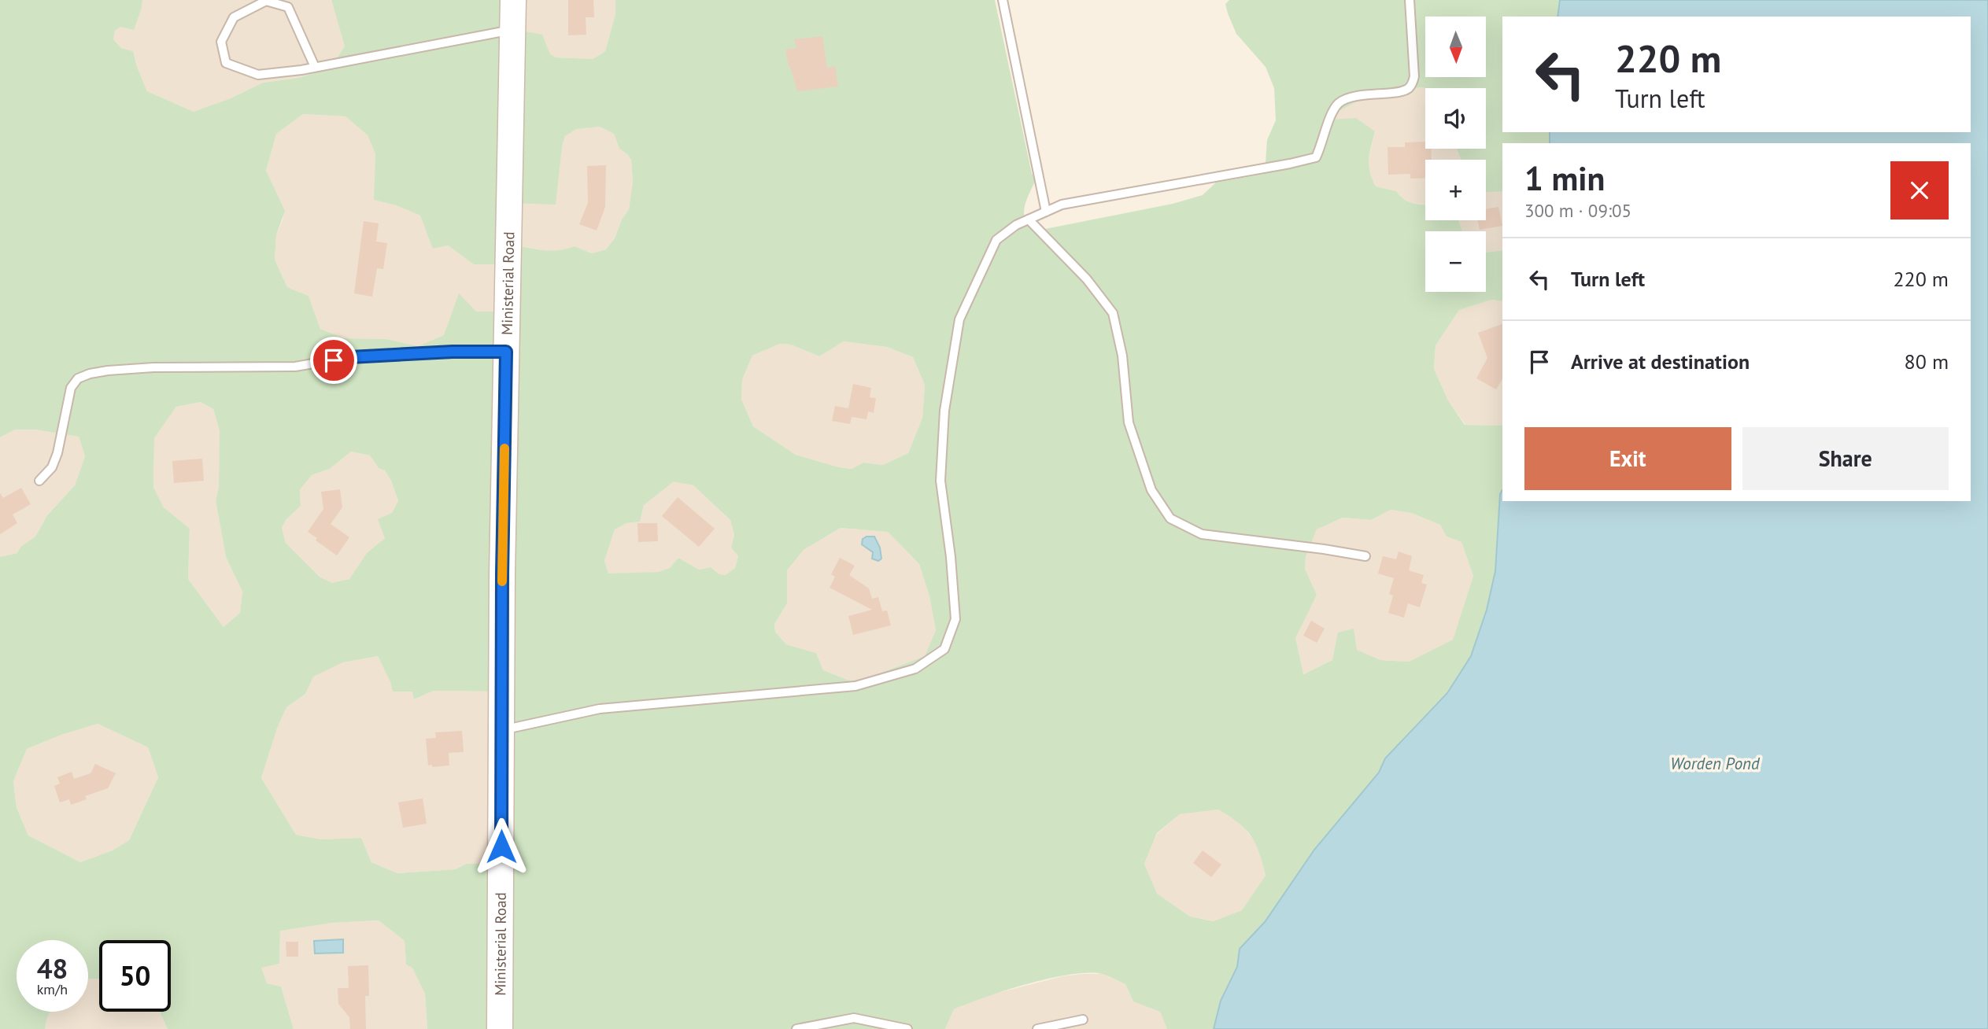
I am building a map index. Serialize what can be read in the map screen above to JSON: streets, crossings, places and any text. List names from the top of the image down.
{
  "streets": {
    "main road": ["Ministerial Road"]
  },
  "water": ["Worden Pond"],
  "north": "bottom",
  "page": {
    "map_buttons": ["+", "−"],
    "turn": ["220 m", "Turn left"],
    "heading": ["1 min", "300 m · 09:05"],
    "list": [
      {
        "name": "Turn left",
        "value": "220 m"
      },
      {
        "name": "Arrive at destination",
        "value": "80 m"
      }
    ],
    "buttons": ["Exit", "Share"],
    "speed": "48 km/h",
    "limit": "50"
  }
}
